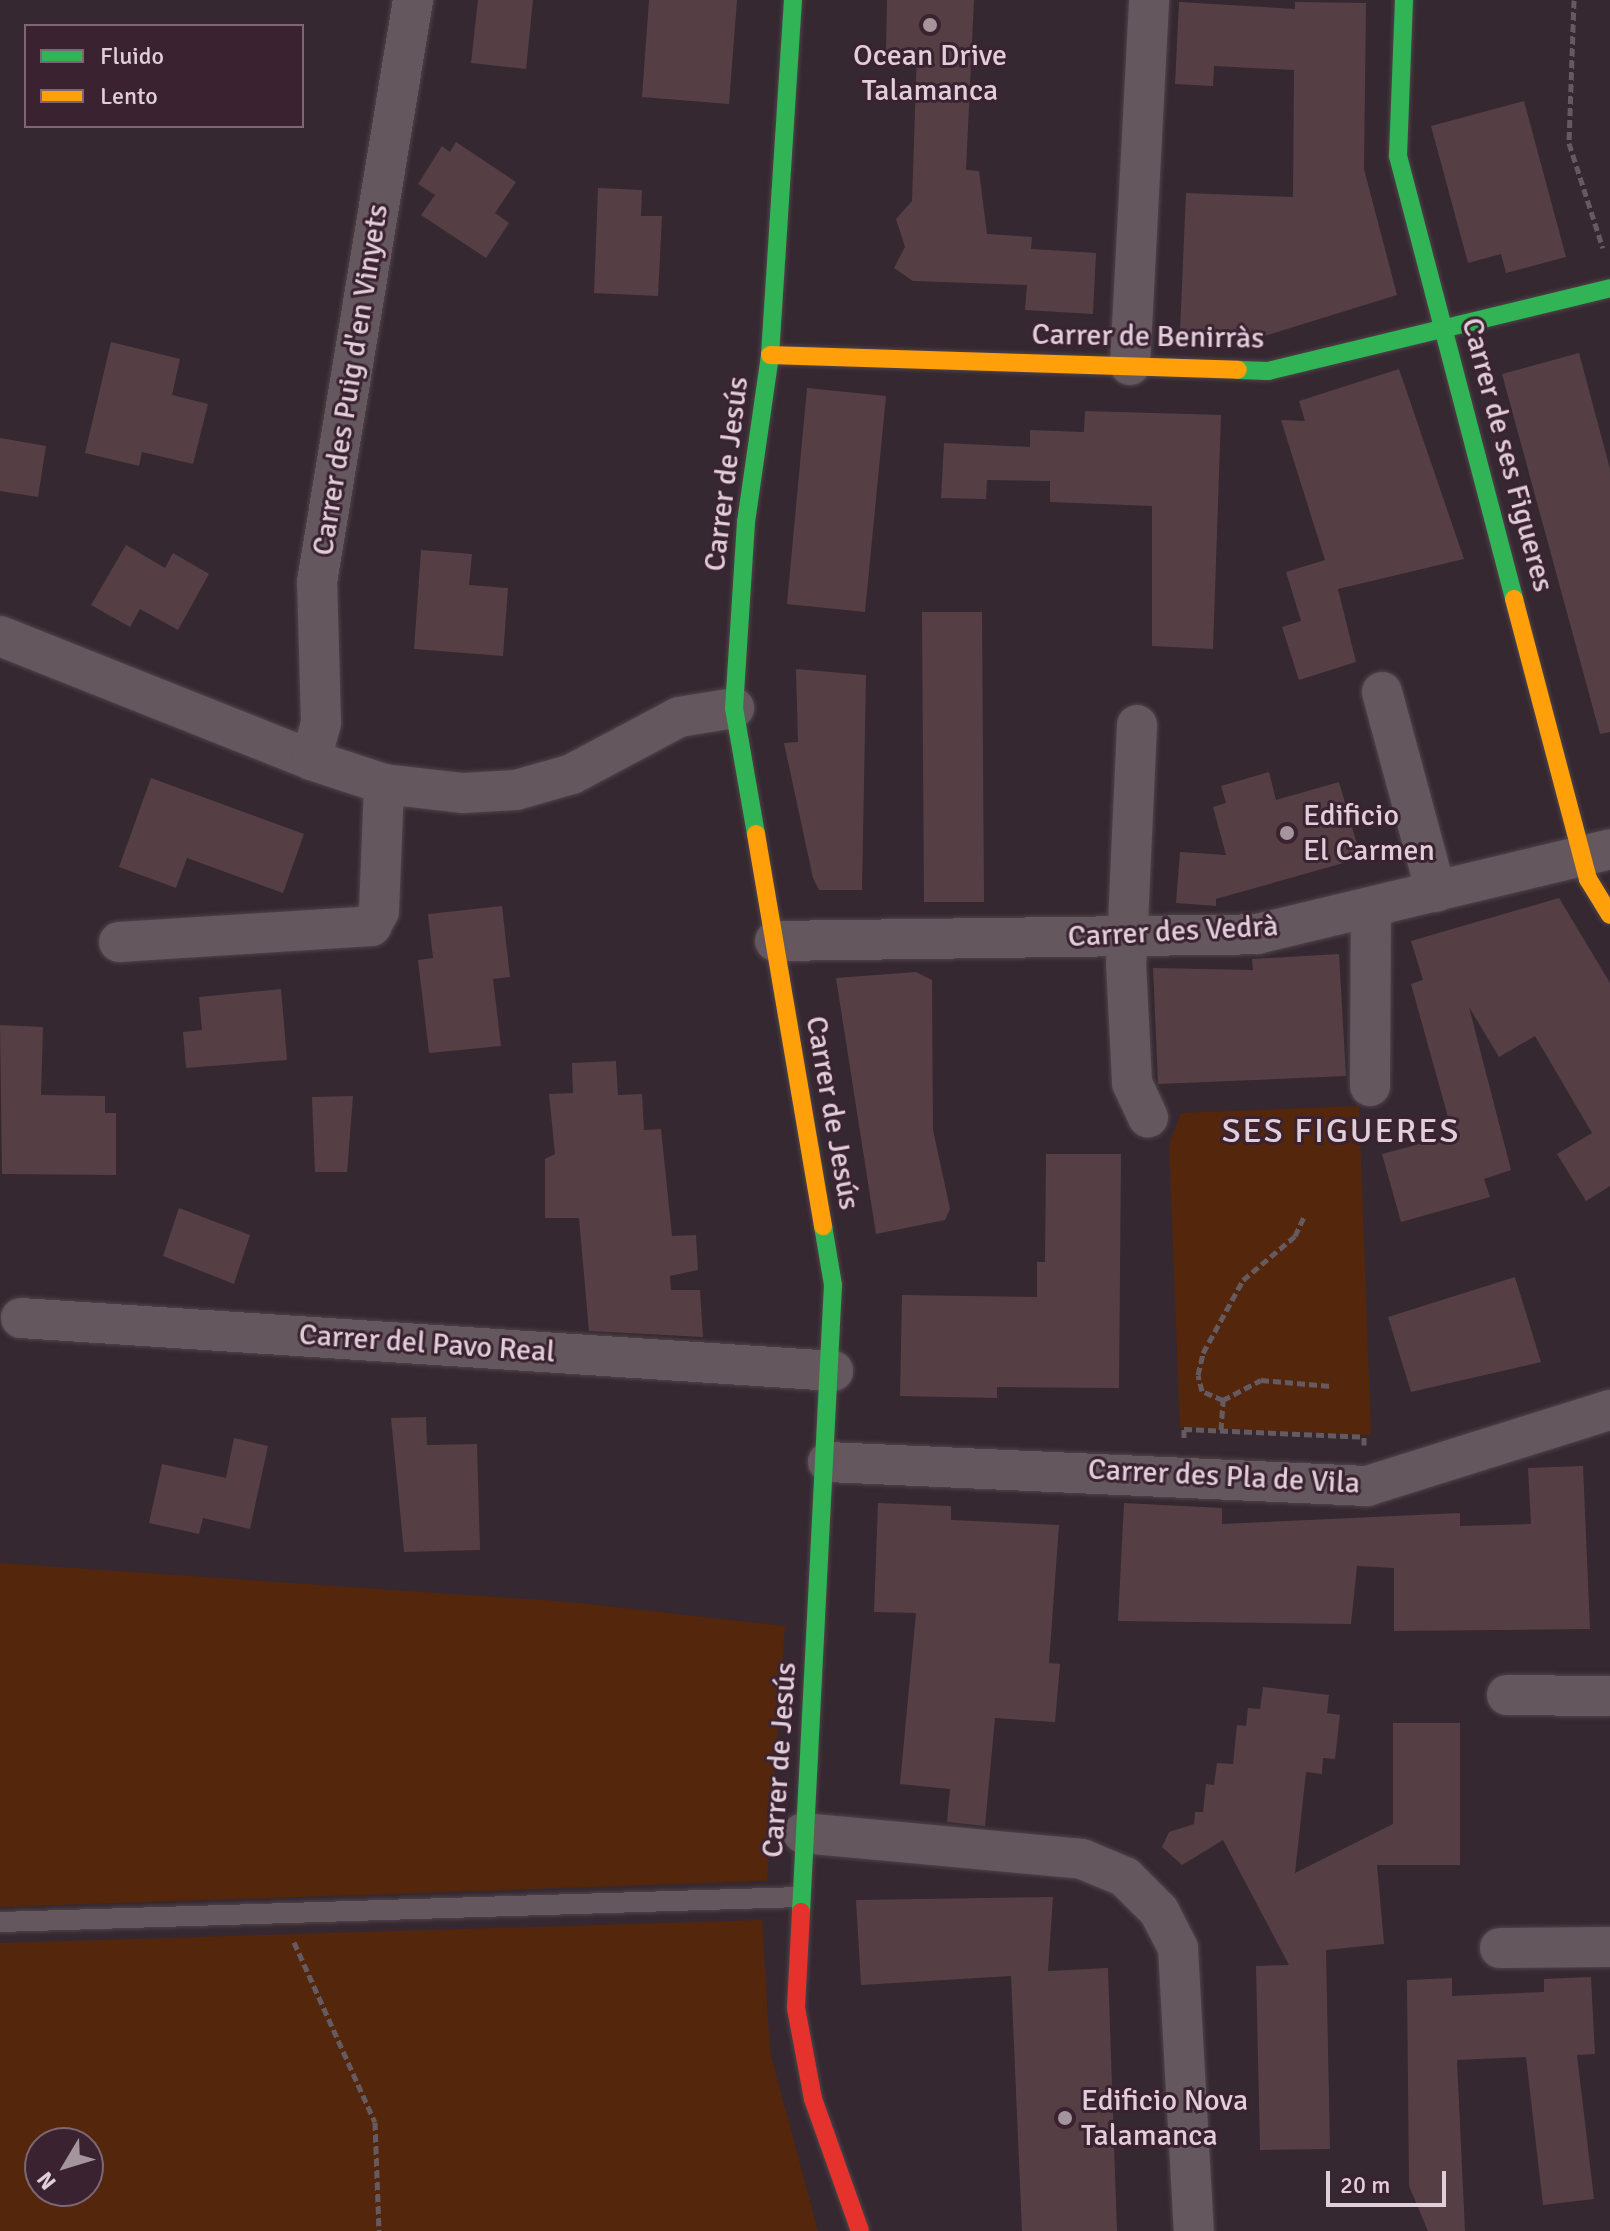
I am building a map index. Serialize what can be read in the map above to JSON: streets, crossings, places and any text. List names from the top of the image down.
{
  "streets": {
    "street": [
      "Carrer de Benirràs",
      "Carrer des Puig d'en Vinyets",
      "Carrer de ses Figueres",
      "Carrer de Jesús",
      "Carrer des Vedrà",
      "Carrer del Pavo Real",
      "Carrer des Pla de Vila"
    ]
  },
  "crossings": [
    ["Carrer de Benirràs", "Carrer de ses Figueres"],
    ["Carrer de Benirràs", "Carrer de Jesús"],
    ["Carrer de ses Figueres", "Carrer des Vedrà"],
    ["Carrer de Jesús", "Carrer des Vedrà"],
    ["Carrer de Jesús", "Carrer del Pavo Real"],
    ["Carrer de Jesús", "Carrer des Pla de Vila"]
  ],
  "districts": ["SES FIGUERES"],
  "places": ["Ocean Drive Talamanca", "Edificio El Carmen", "Edificio Nova Talamanca"],
  "legend": ["Fluido", "Lento"],
  "scale_bar": "20 m",
  "north": "bottom left"
}
